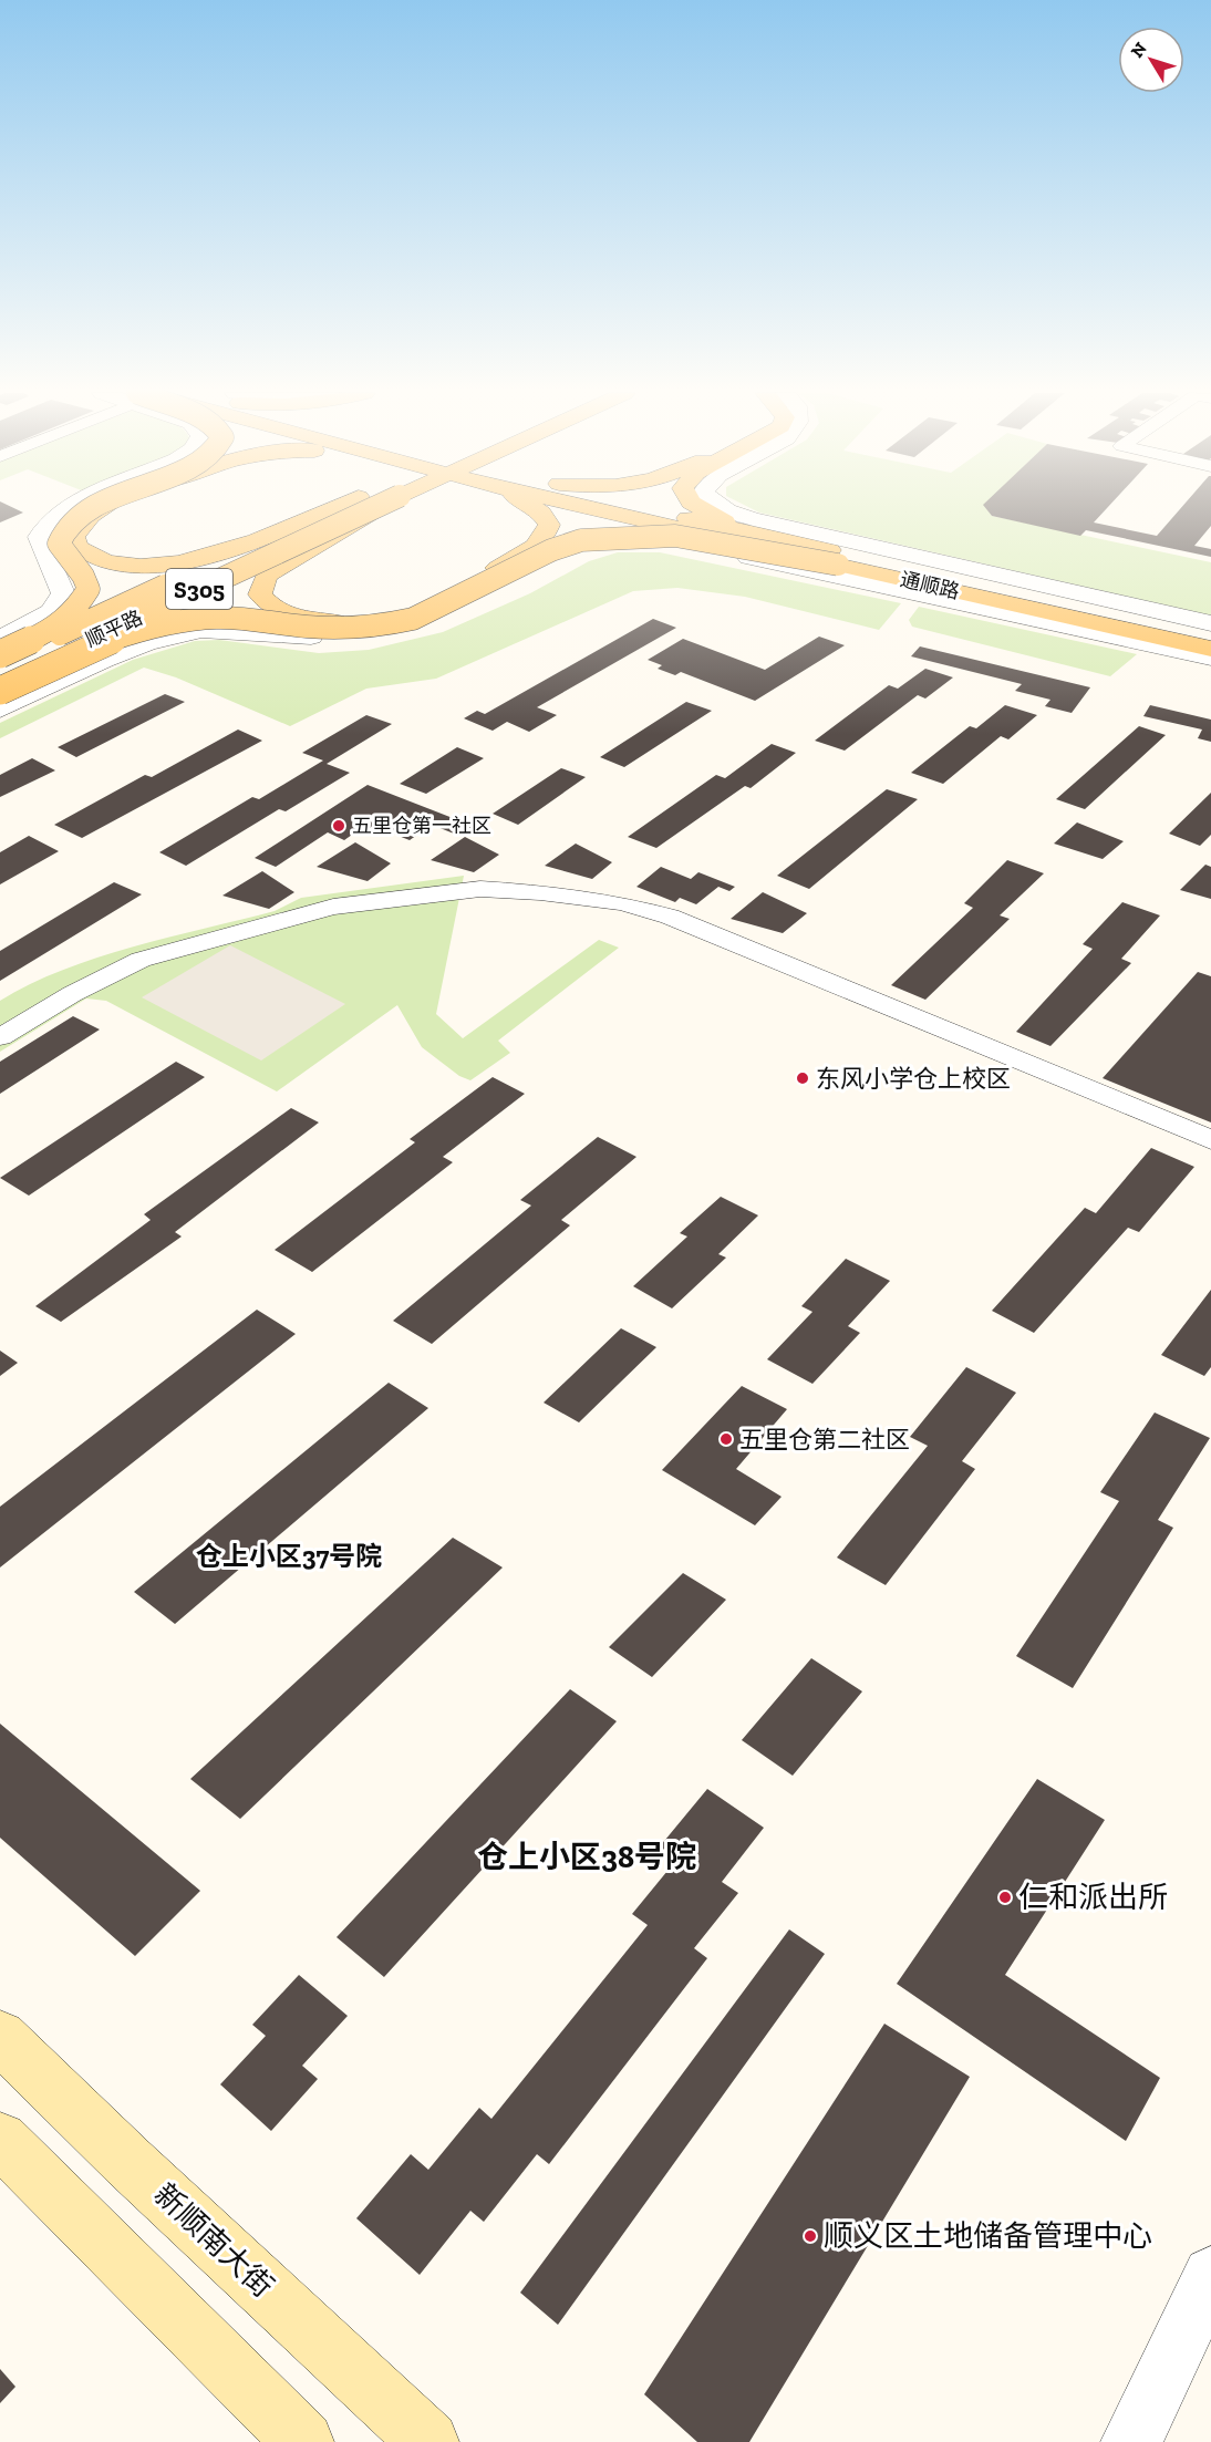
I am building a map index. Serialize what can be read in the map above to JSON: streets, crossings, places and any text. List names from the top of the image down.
{
  "streets": {
    "main road": [
      "通顺路",
      "S305",
      "顺平路",
      "新顺南大街"
    ]
  },
  "districts": ["仓上小区37号院", "仓上小区38号院"],
  "places": [
    "五里仓第一社区",
    "东风小学仓上校区",
    "五里仓第二社区",
    "仁和派出所",
    "顺义区土地储备管理中心"
  ],
  "north": "top left"
}
